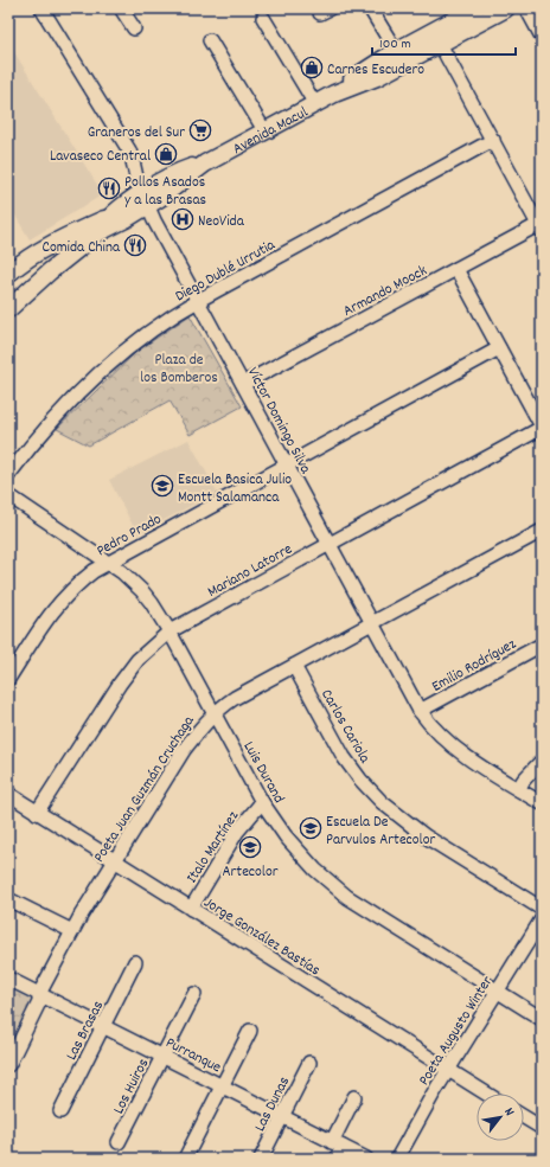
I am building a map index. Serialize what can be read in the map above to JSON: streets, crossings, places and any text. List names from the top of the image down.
{
  "streets": {
    "main road": ["Avenida Macul"],
    "street": [
      "Diego Dublé Urrutia",
      "Armando Moock",
      "Víctor Domingo Silva",
      "Pedro Prado",
      "Mariano Latorre",
      "Emilio Rodríguez",
      "Carlos Cariola",
      "Luis Durand",
      "Poeta Juan Guzmán Cruchaga",
      "Italo Martínez",
      "Jorge González Bastías",
      "Las Brasas",
      "Poeta Augusto Winter",
      "Purranque",
      "Los Huiros",
      "Las Dunas"
    ]
  },
  "crossings": [
    ["Avenida Macul", "Víctor Domingo Silva"],
    ["Diego Dublé Urrutia", "Víctor Domingo Silva"],
    ["Armando Moock", "Víctor Domingo Silva"],
    ["Víctor Domingo Silva", "Pedro Prado"],
    ["Víctor Domingo Silva", "Mariano Latorre"],
    ["Víctor Domingo Silva", "Emilio Rodríguez"],
    ["Víctor Domingo Silva", "Poeta Juan Guzmán Cruchaga"],
    ["Pedro Prado", "Luis Durand"],
    ["Mariano Latorre", "Luis Durand"],
    ["Mariano Latorre", "Jorge González Bastías"],
    ["Carlos Cariola", "Poeta Juan Guzmán Cruchaga"],
    ["Luis Durand", "Poeta Juan Guzmán Cruchaga"],
    ["Luis Durand", "Italo Martínez"],
    ["Luis Durand", "Poeta Augusto Winter"],
    ["Poeta Juan Guzmán Cruchaga", "Jorge González Bastías"],
    ["Poeta Juan Guzmán Cruchaga", "Purranque"],
    ["Italo Martínez", "Jorge González Bastías"],
    ["Jorge González Bastías", "Poeta Augusto Winter"],
    ["Las Brasas", "Purranque"],
    ["Purranque", "Los Huiros"],
    ["Purranque", "Las Dunas"]
  ],
  "parks": ["Plaza de los Bomberos"],
  "places": {
    "shop": ["Carnes Escudero", "Lavaseco Central"],
    "supermarket": ["Graneros del Sur"],
    "restaurant": ["Pollos Asados y a las Brasas", "Comida China"],
    "hospital": ["NeoVida"],
    "school or university": ["Escuela Basica Julio Montt Salamanca", "Escuela De Parvulos Artecolor", "Artecolor"]
  },
  "scale_bar": "100 m",
  "north": "top right"
}
